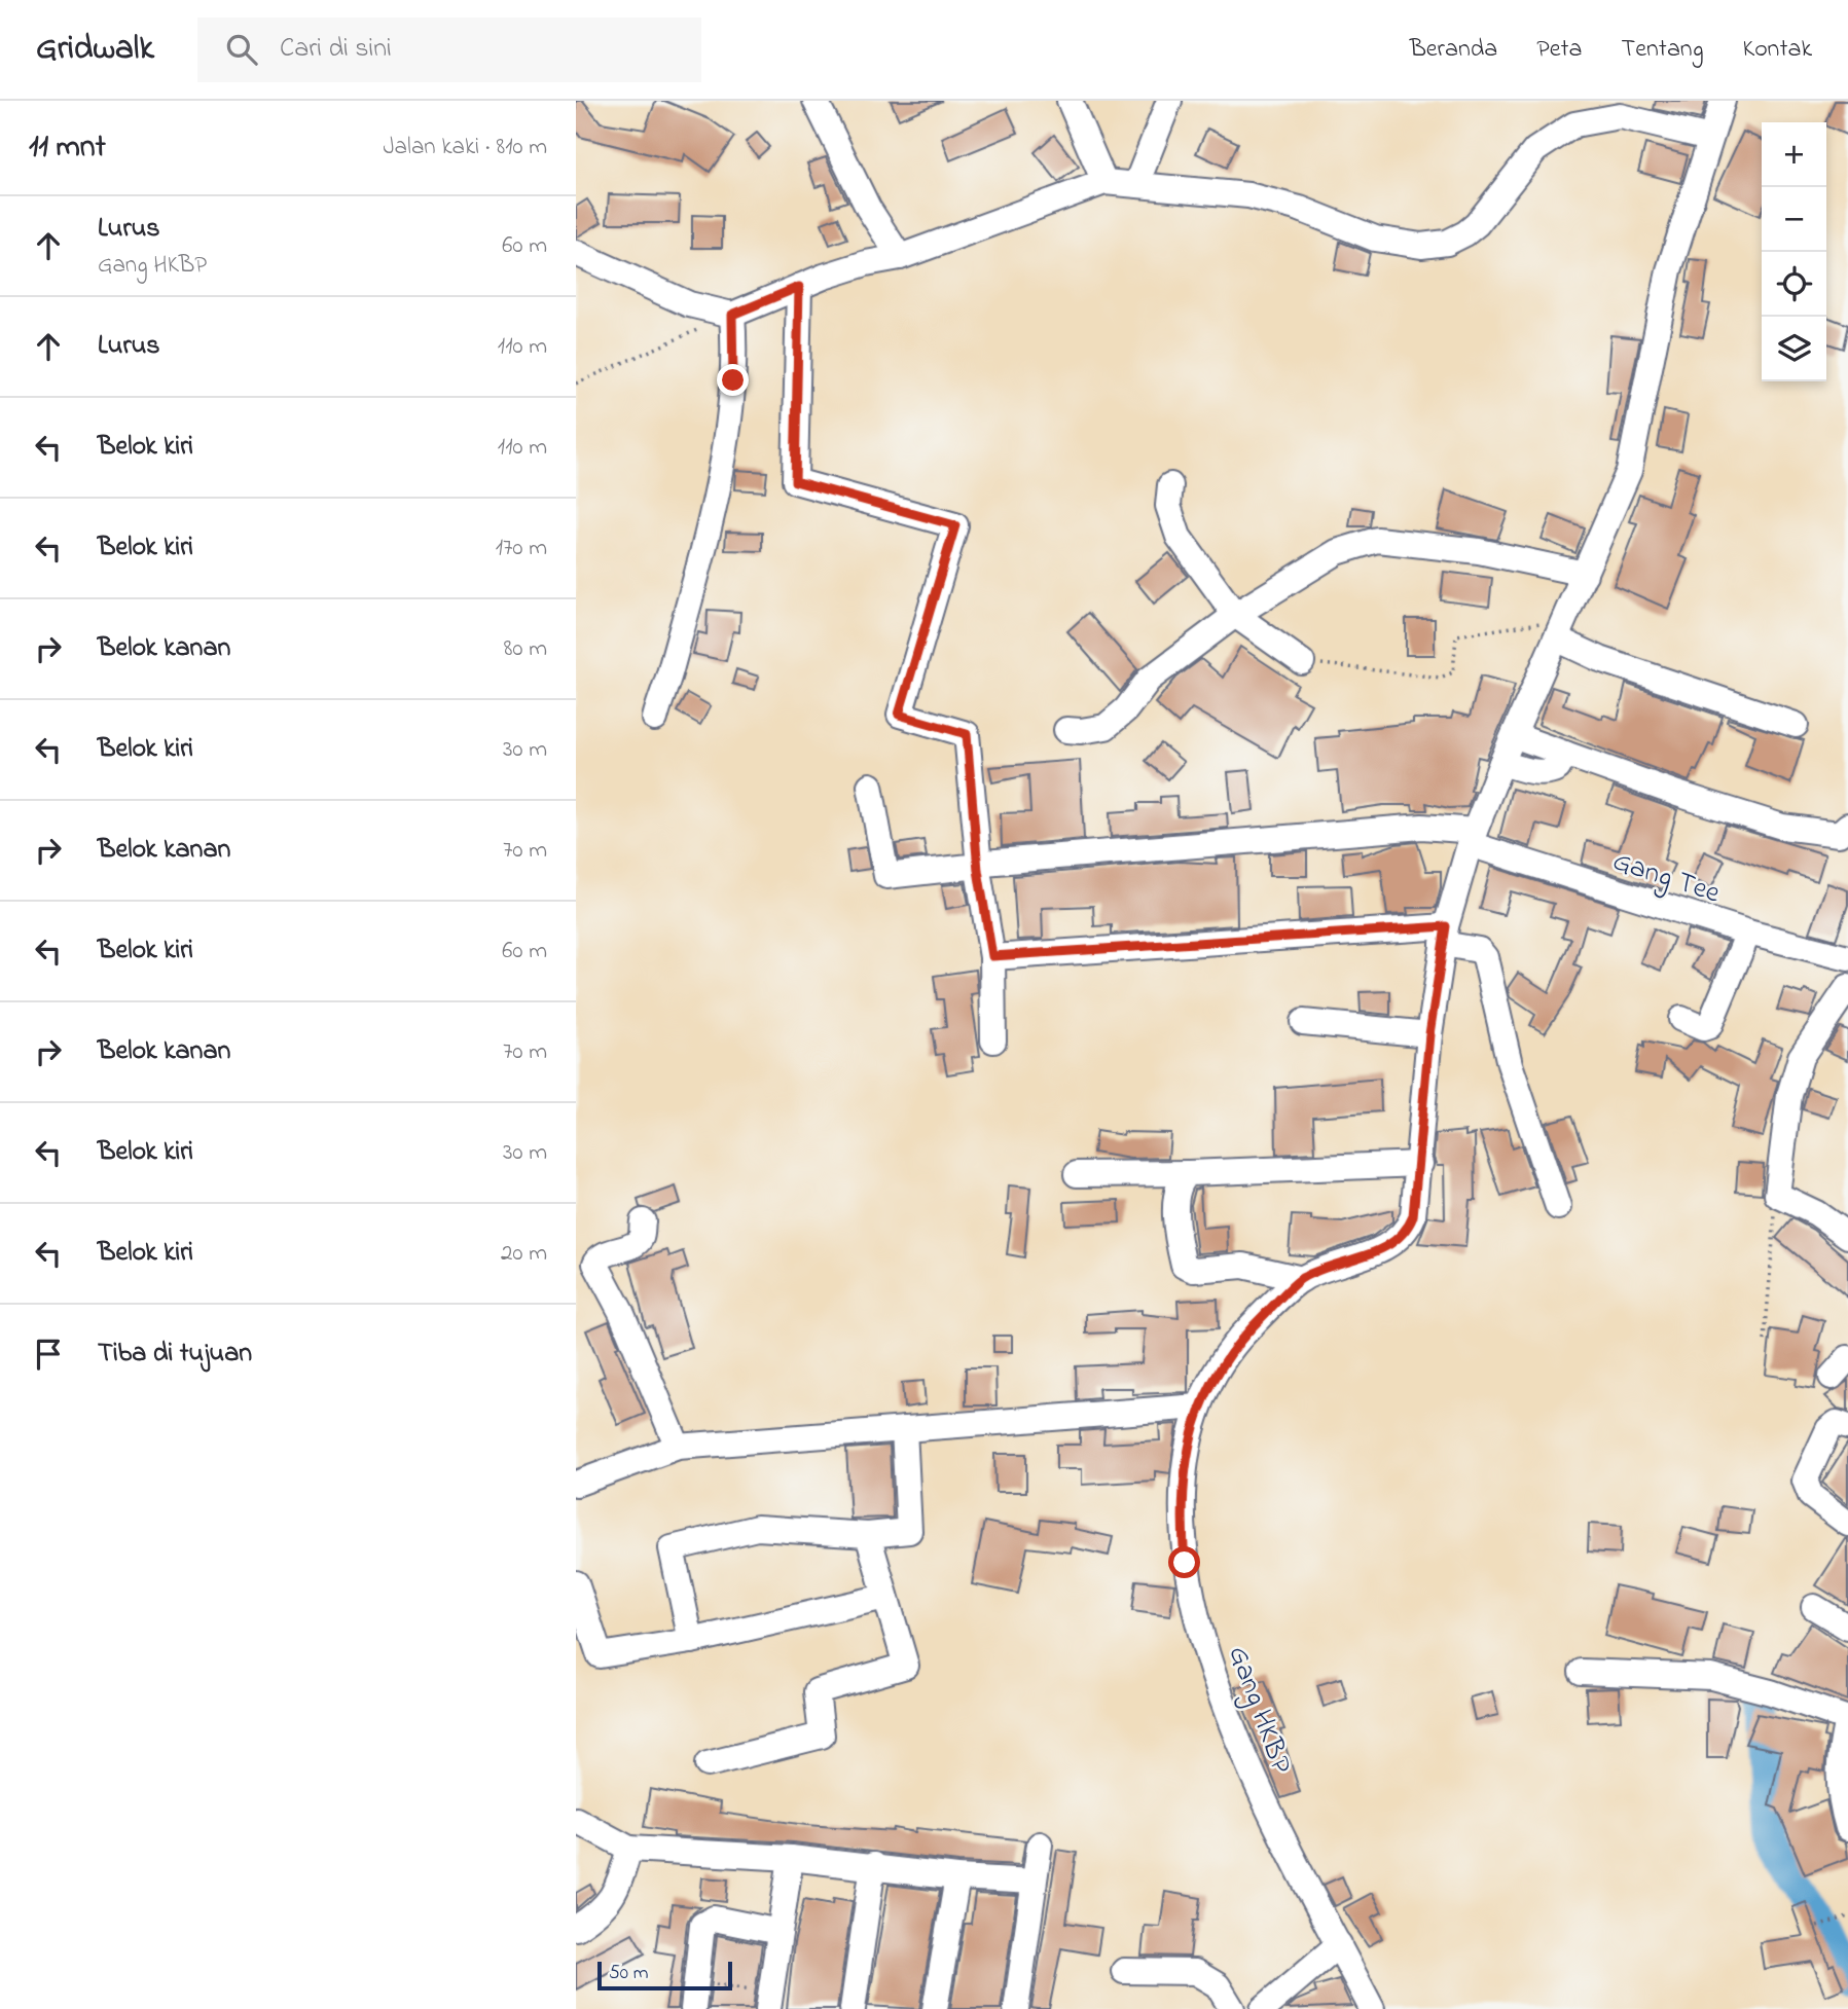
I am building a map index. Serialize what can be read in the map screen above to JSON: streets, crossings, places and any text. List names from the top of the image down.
{
  "streets": {
    "street": ["Gang Tee", "Gang HKBP"]
  },
  "scale_bar": "50 m",
  "page": {
    "header": "Gridwalk",
    "search": "Cari di sini",
    "nav": [
      "Beranda",
      "Peta",
      "Tentang",
      "Kontak"
    ],
    "heading": ["11 mnt", "Jalan kaki · 810 m"],
    "map_buttons": ["+", "−"],
    "list": [
      ["Lurus", "Gang HKBP", "60 m"],
      ["Lurus", "110 m"],
      ["Belok kiri", "110 m"],
      ["Belok kiri", "170 m"],
      ["Belok kanan", "80 m"],
      ["Belok kiri", "30 m"],
      ["Belok kanan", "70 m"],
      ["Belok kiri", "60 m"],
      ["Belok kanan", "70 m"],
      ["Belok kiri", "30 m"],
      ["Belok kiri", "20 m"],
      "Tiba di tujuan"
    ],
    "scale": "50 m"
  }
}
